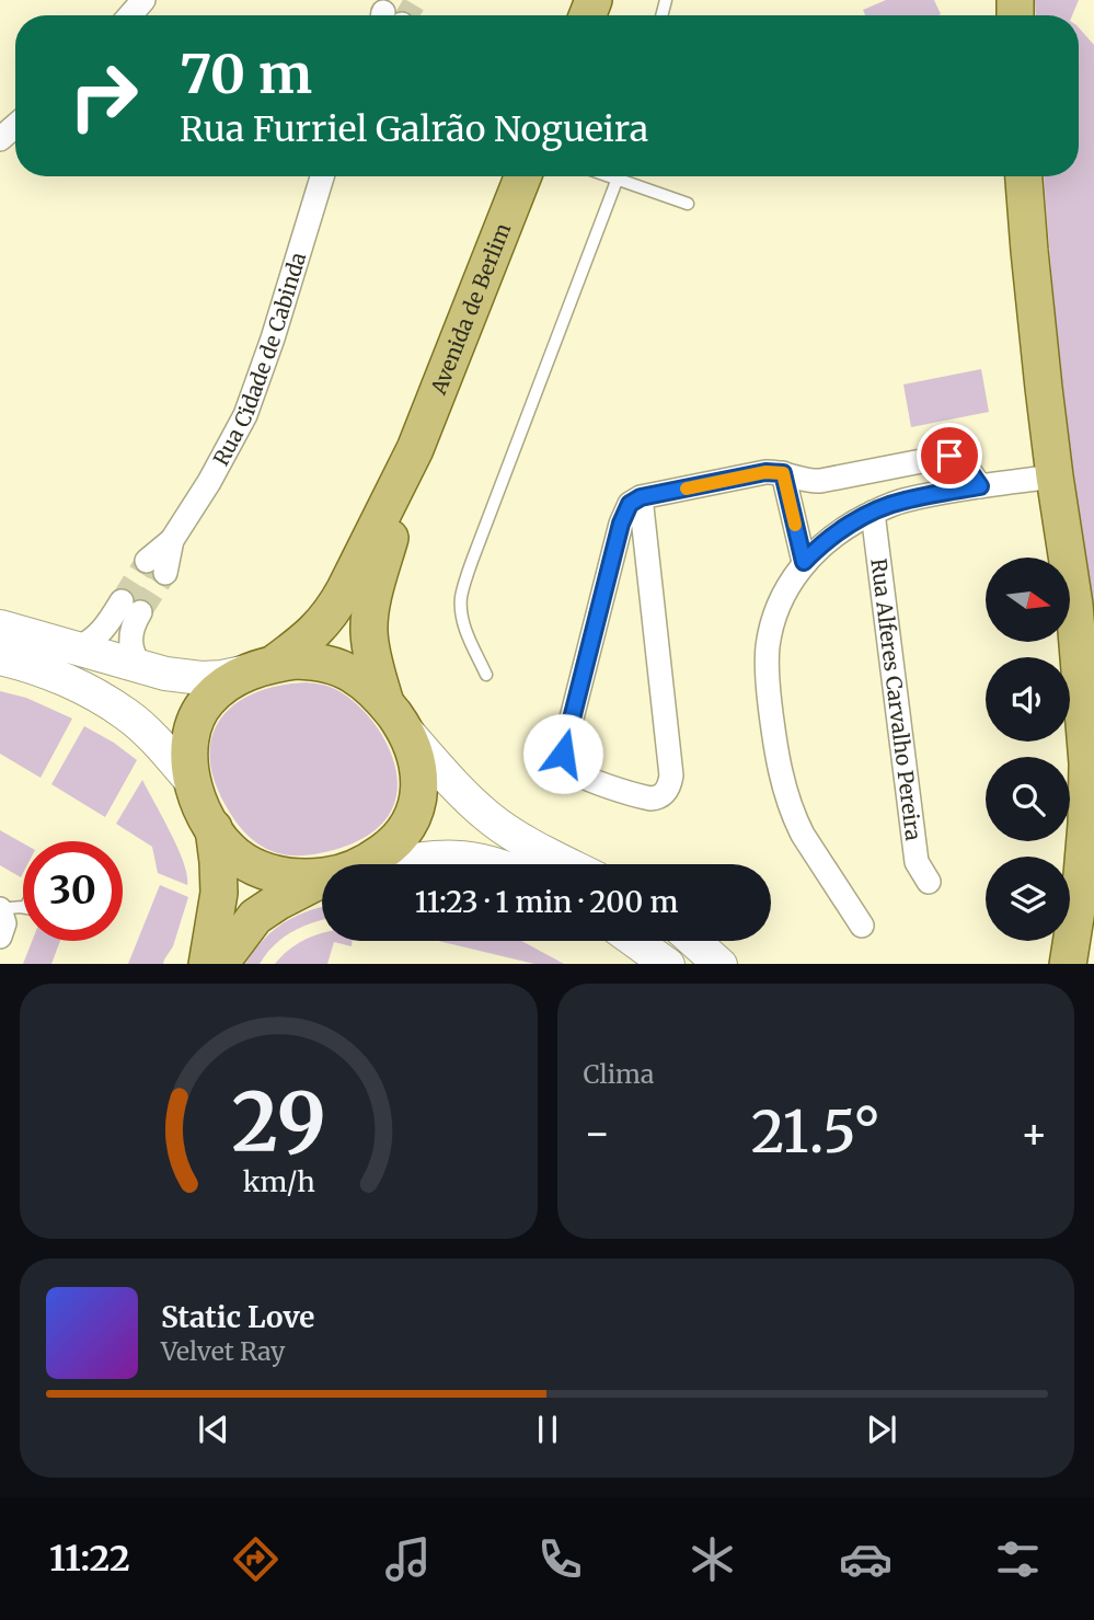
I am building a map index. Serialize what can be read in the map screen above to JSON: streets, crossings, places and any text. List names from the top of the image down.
{
  "streets": {
    "main road": ["Avenida de Berlim"],
    "street": ["Rua Cidade de Cabinda", "Rua Alferes Carvalho Pereira"]
  },
  "north": "right",
  "page": {
    "turn": ["70 m", "Rua Furriel Galrão Nogueira"],
    "limit": "30",
    "trip": "11:23 · 1 min · 200 m",
    "tile": "Clima",
    "heat": ["−", "21.5°", "+"],
    "song": ["Static Love", "Velvet Ray"],
    "tabs": "11:22",
    "gauge": ["29", "km/h"]
  }
}
